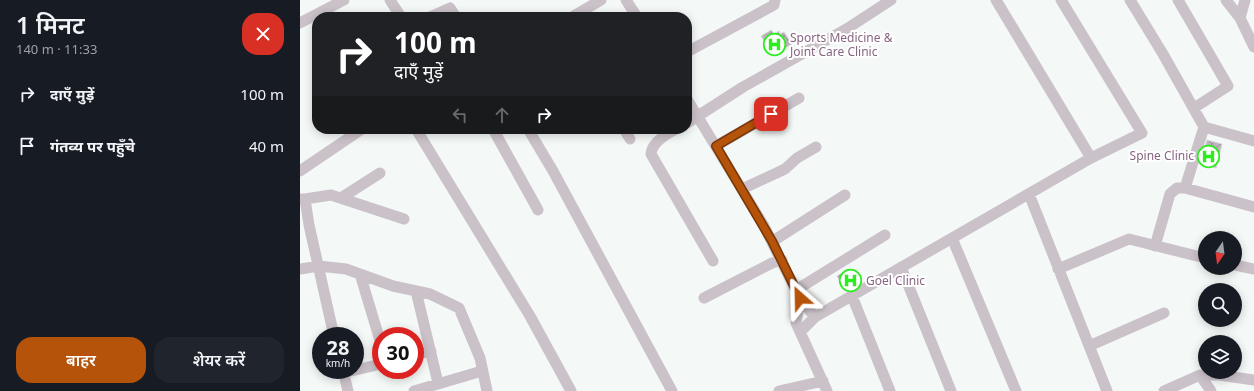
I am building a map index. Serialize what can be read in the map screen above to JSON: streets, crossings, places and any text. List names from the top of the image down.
{
  "places": {
    "hospital": ["Sports Medicine & Joint Care Clinic", "Spine Clinic", "Goel Clinic"]
  },
  "north": "bottom",
  "page": {
    "heading": ["1 मिनट", "140 m · 11:33"],
    "turn": ["100 m", "दाएँ मुड़ें"],
    "list": [
      {
        "name": "दाएँ मुड़ें",
        "value": "100 m"
      },
      {
        "name": "गंतव्य पर पहुँचे",
        "value": "40 m"
      }
    ],
    "speed": "28 km/h",
    "limit": "30",
    "buttons": ["बाहर", "शेयर करें"]
  }
}
